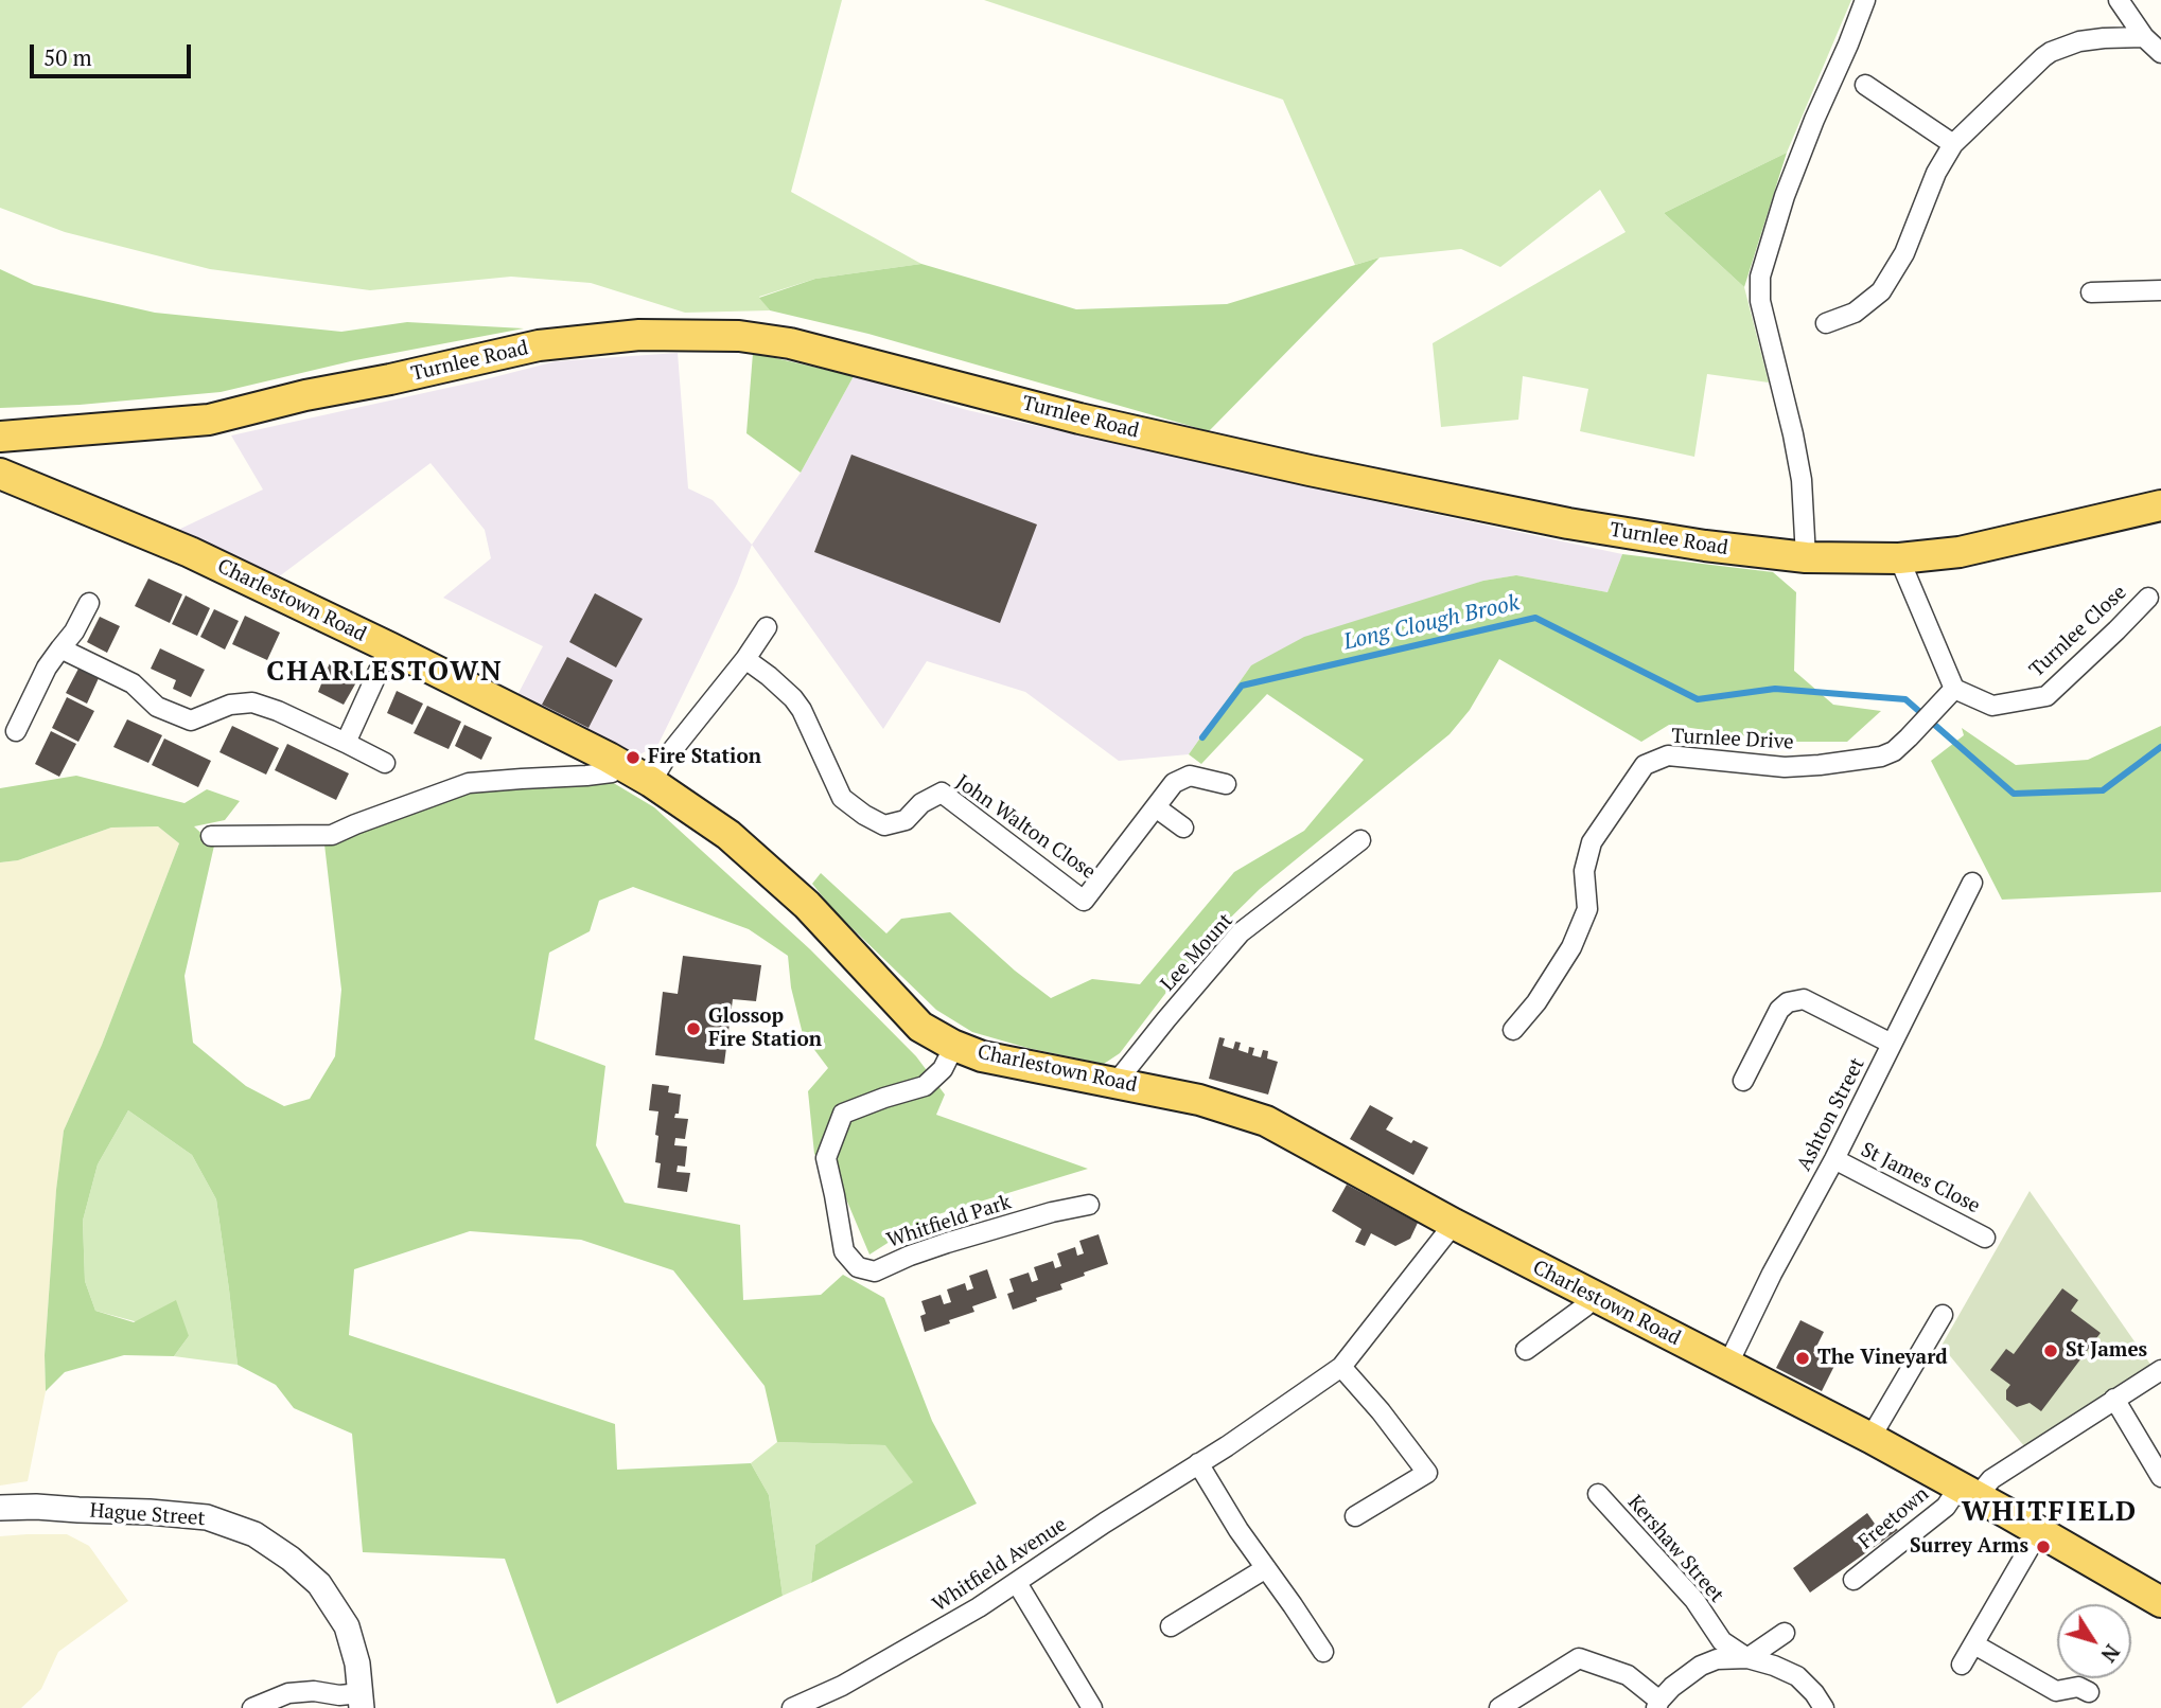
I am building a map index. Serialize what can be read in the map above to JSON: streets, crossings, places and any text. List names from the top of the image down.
{
  "streets": {
    "main road": ["Turnlee Road", "Charlestown Road"],
    "street": [
      "Turnlee Close",
      "Turnlee Drive",
      "John Walton Close",
      "Lee Mount",
      "Ashton Street",
      "St James Close",
      "Whitfield Park",
      "Hague Street",
      "Freetown",
      "Kershaw Street",
      "Whitfield Avenue"
    ]
  },
  "crossings": [
    ["Charlestown Road", "Lee Mount"],
    ["Charlestown Road", "Ashton Street"],
    ["Charlestown Road", "Whitfield Park"],
    ["Charlestown Road", "Freetown"],
    ["Charlestown Road", "Whitfield Avenue"],
    ["Turnlee Close", "Turnlee Drive"],
    ["Ashton Street", "St James Close"]
  ],
  "districts": ["CHARLESTOWN", "WHITFIELD"],
  "water": ["Long Clough Brook"],
  "places": [
    "Fire Station",
    "Glossop Fire Station",
    "St James",
    "The Vineyard",
    "Surrey Arms"
  ],
  "scale_bar": "50 m",
  "north": "bottom right"
}
